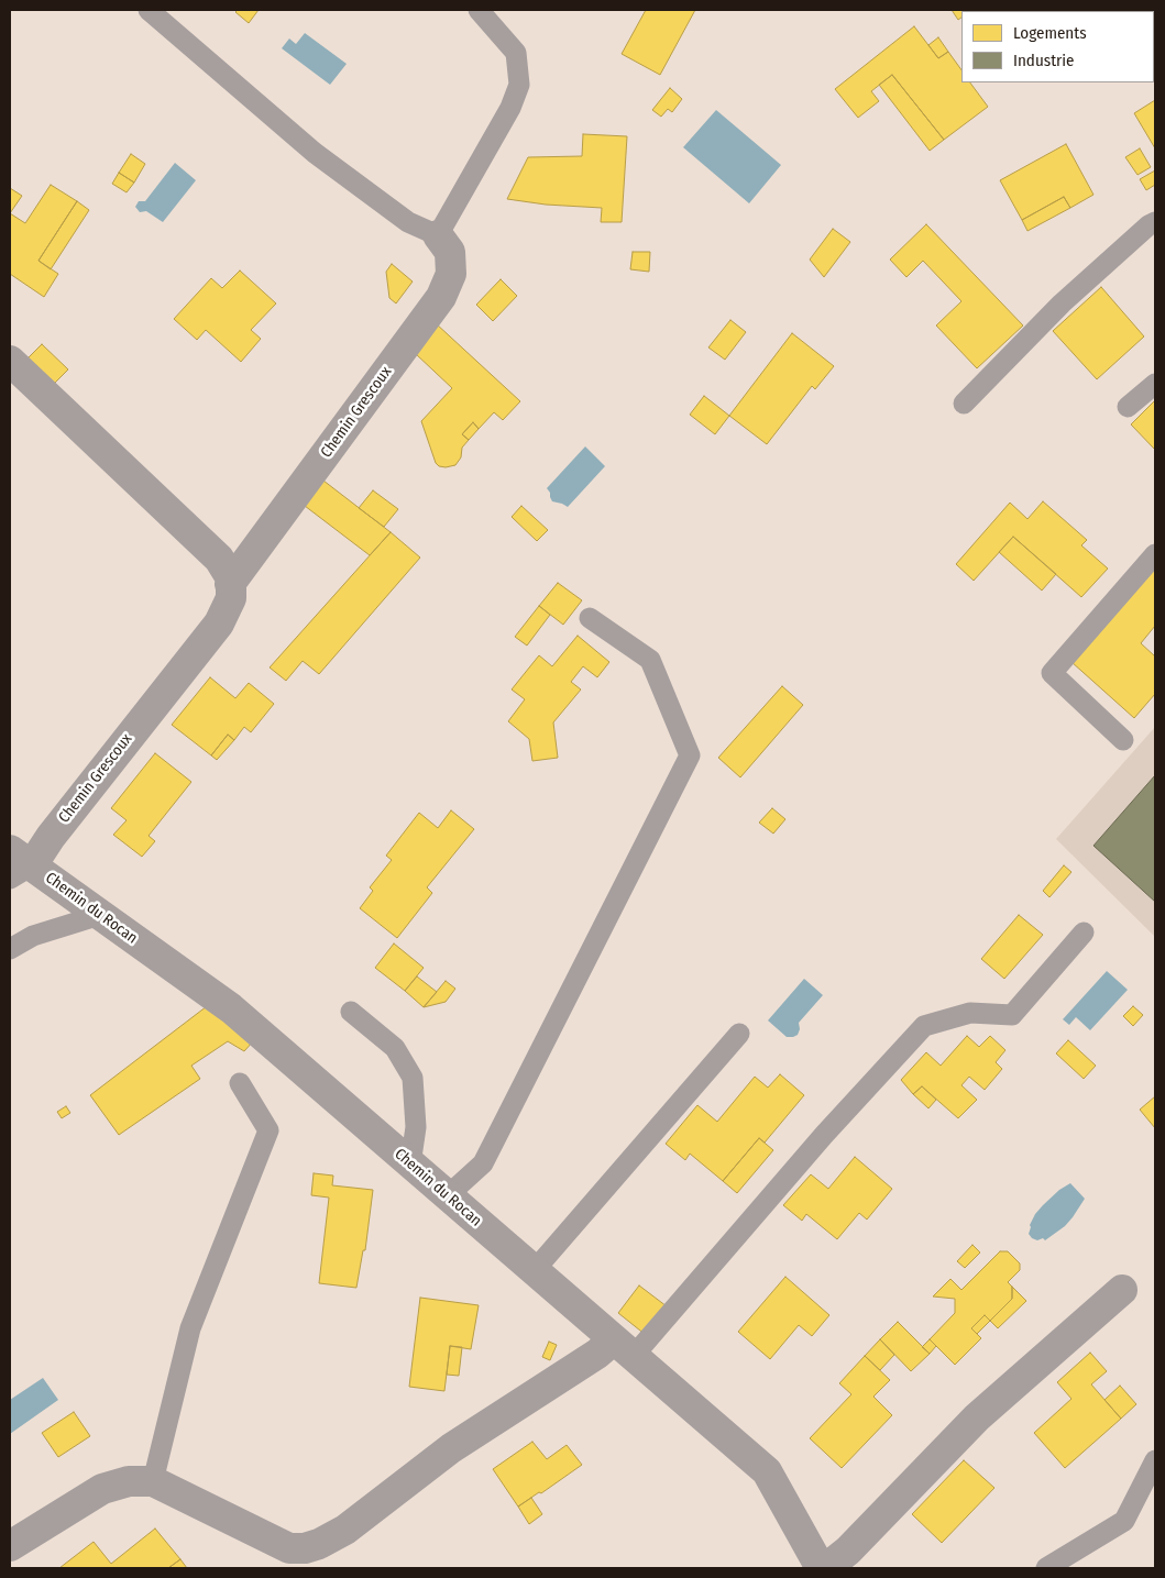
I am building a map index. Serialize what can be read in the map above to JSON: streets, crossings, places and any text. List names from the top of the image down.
{
  "streets": {
    "street": ["Chemin Grescoux", "Chemin du Rocan"]
  },
  "crossings": [
    ["Chemin Grescoux", "Chemin du Rocan"]
  ],
  "legend": ["Logements", "Industrie"]
}
